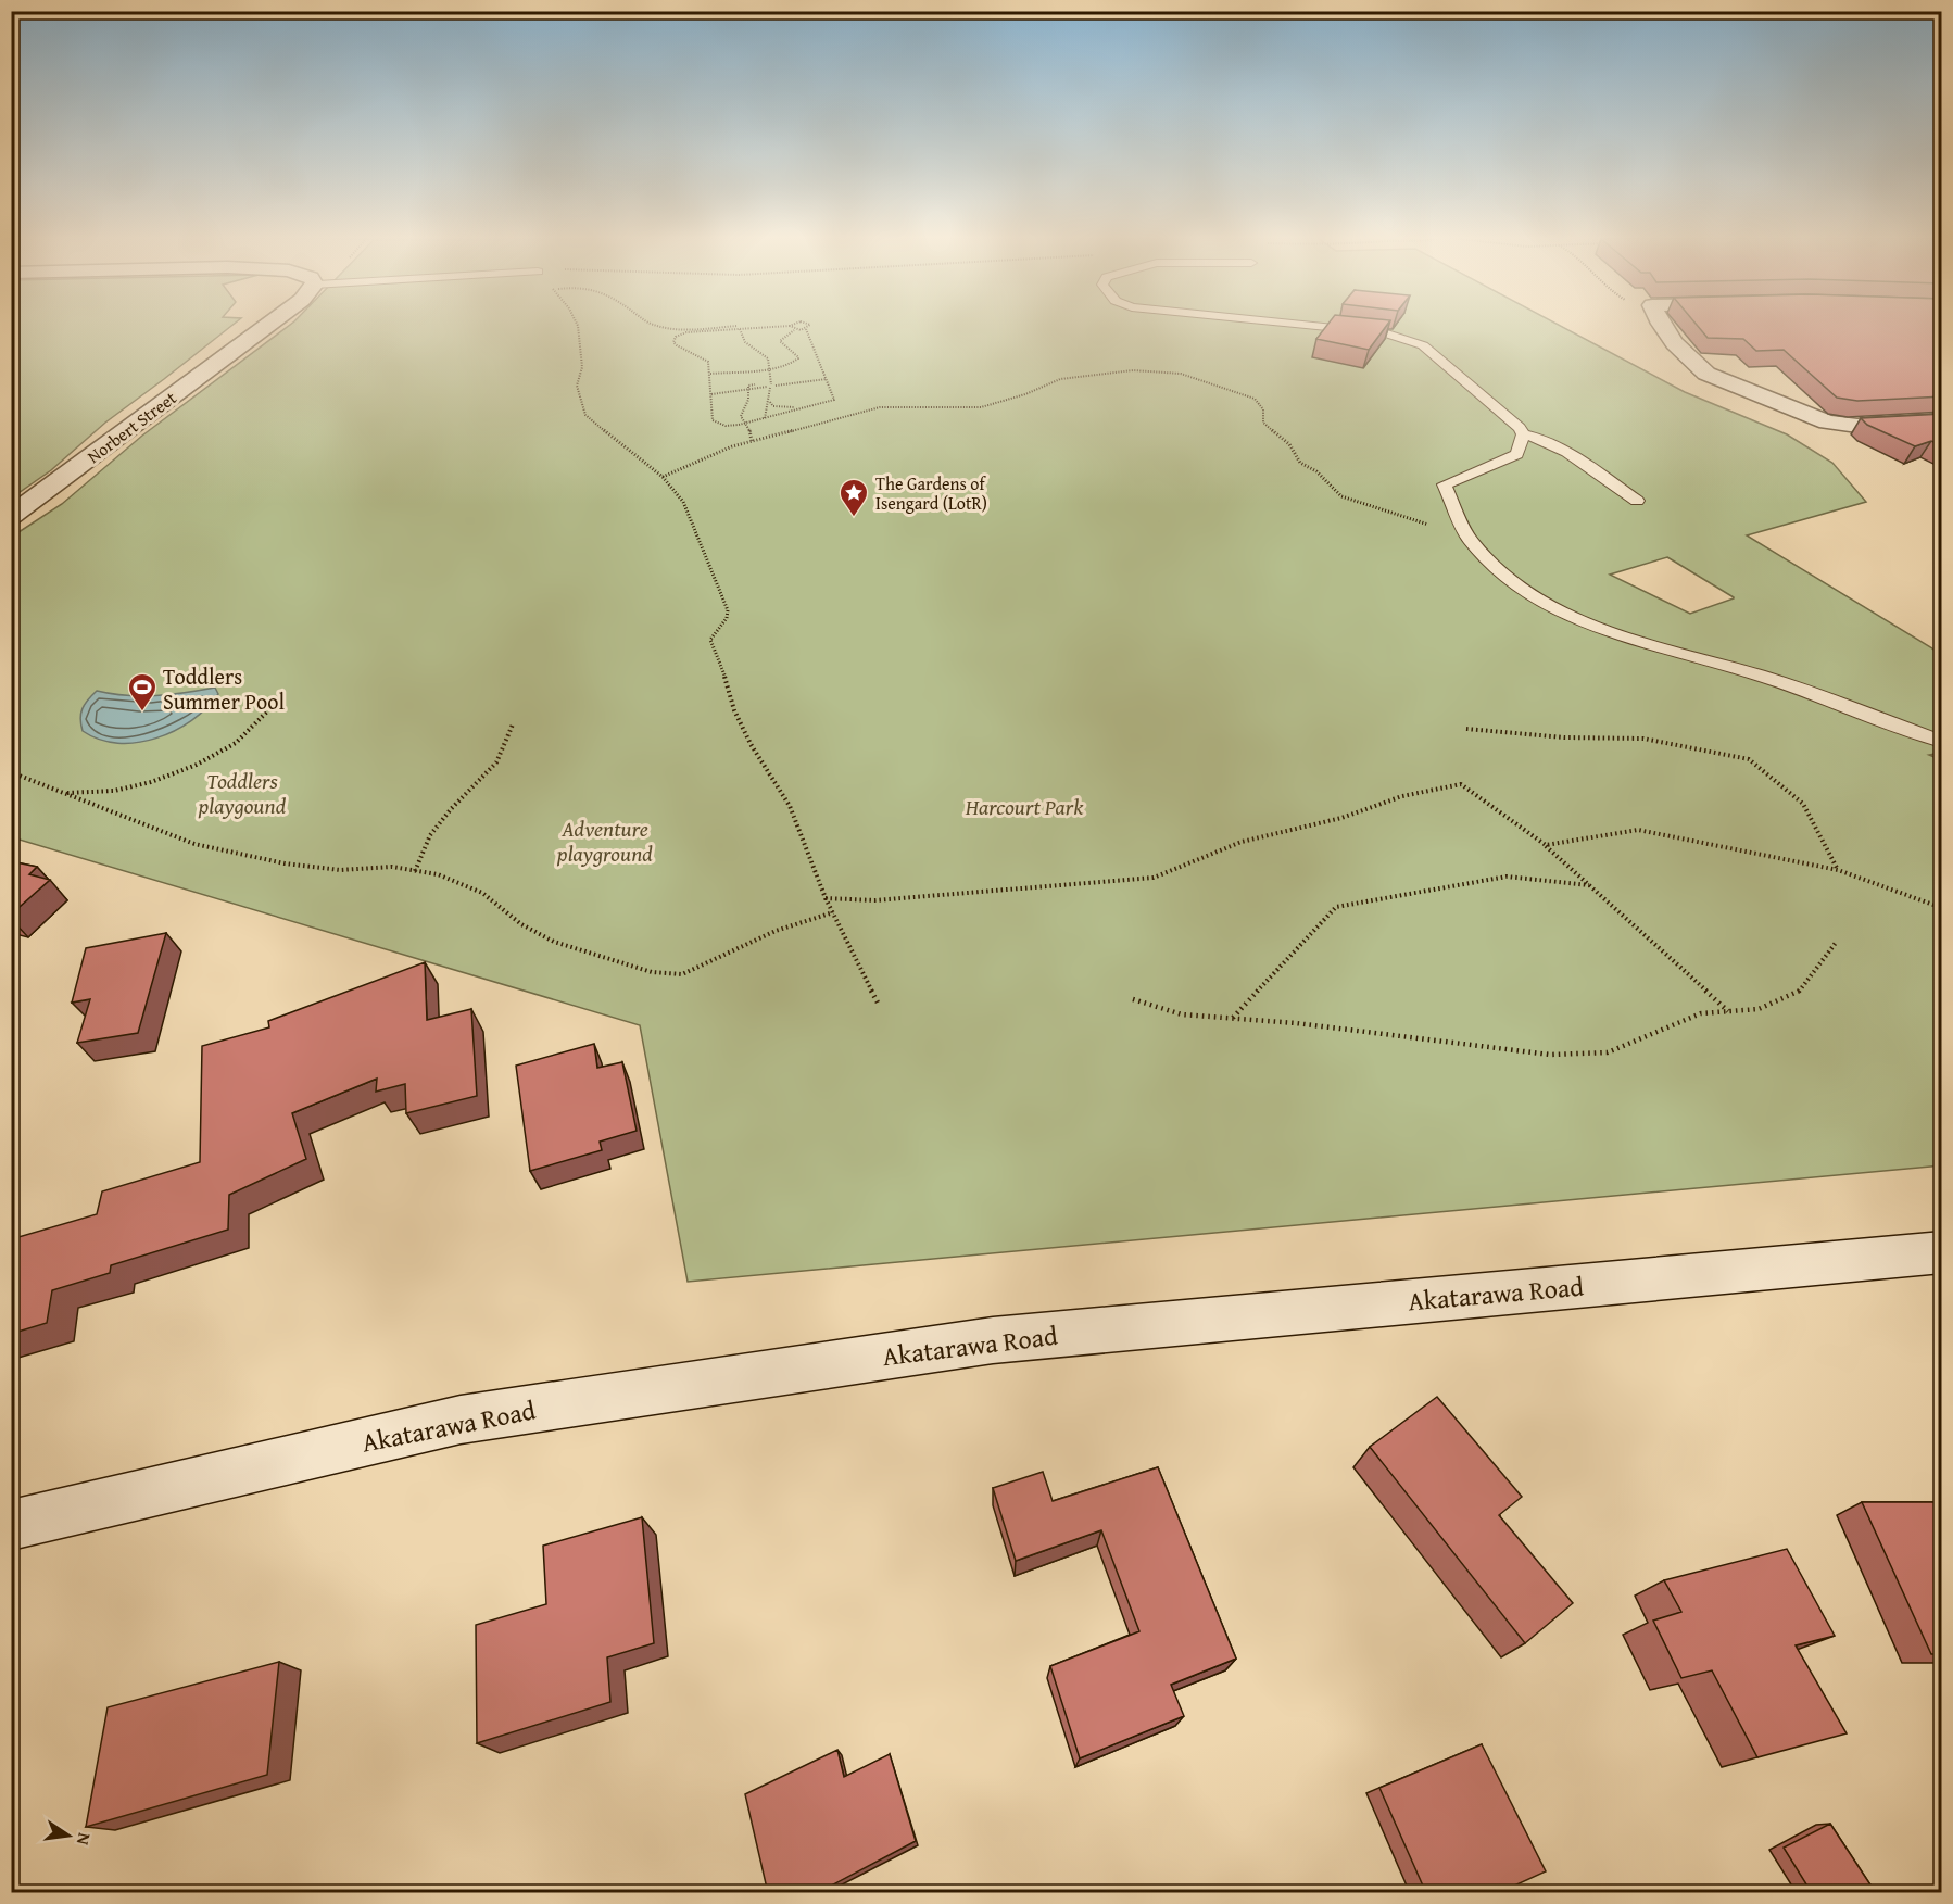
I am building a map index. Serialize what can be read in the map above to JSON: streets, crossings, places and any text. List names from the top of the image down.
{
  "streets": {
    "street": ["Norbert Street", "Akatarawa Road"]
  },
  "parks": ["Toddlers playgound", "Harcourt Park", "Adventure playground"],
  "places": {
    "place": ["The Gardens of Isengard (LotR)"],
    "sports": ["Toddlers Summer Pool"]
  },
  "north": "right"
}
